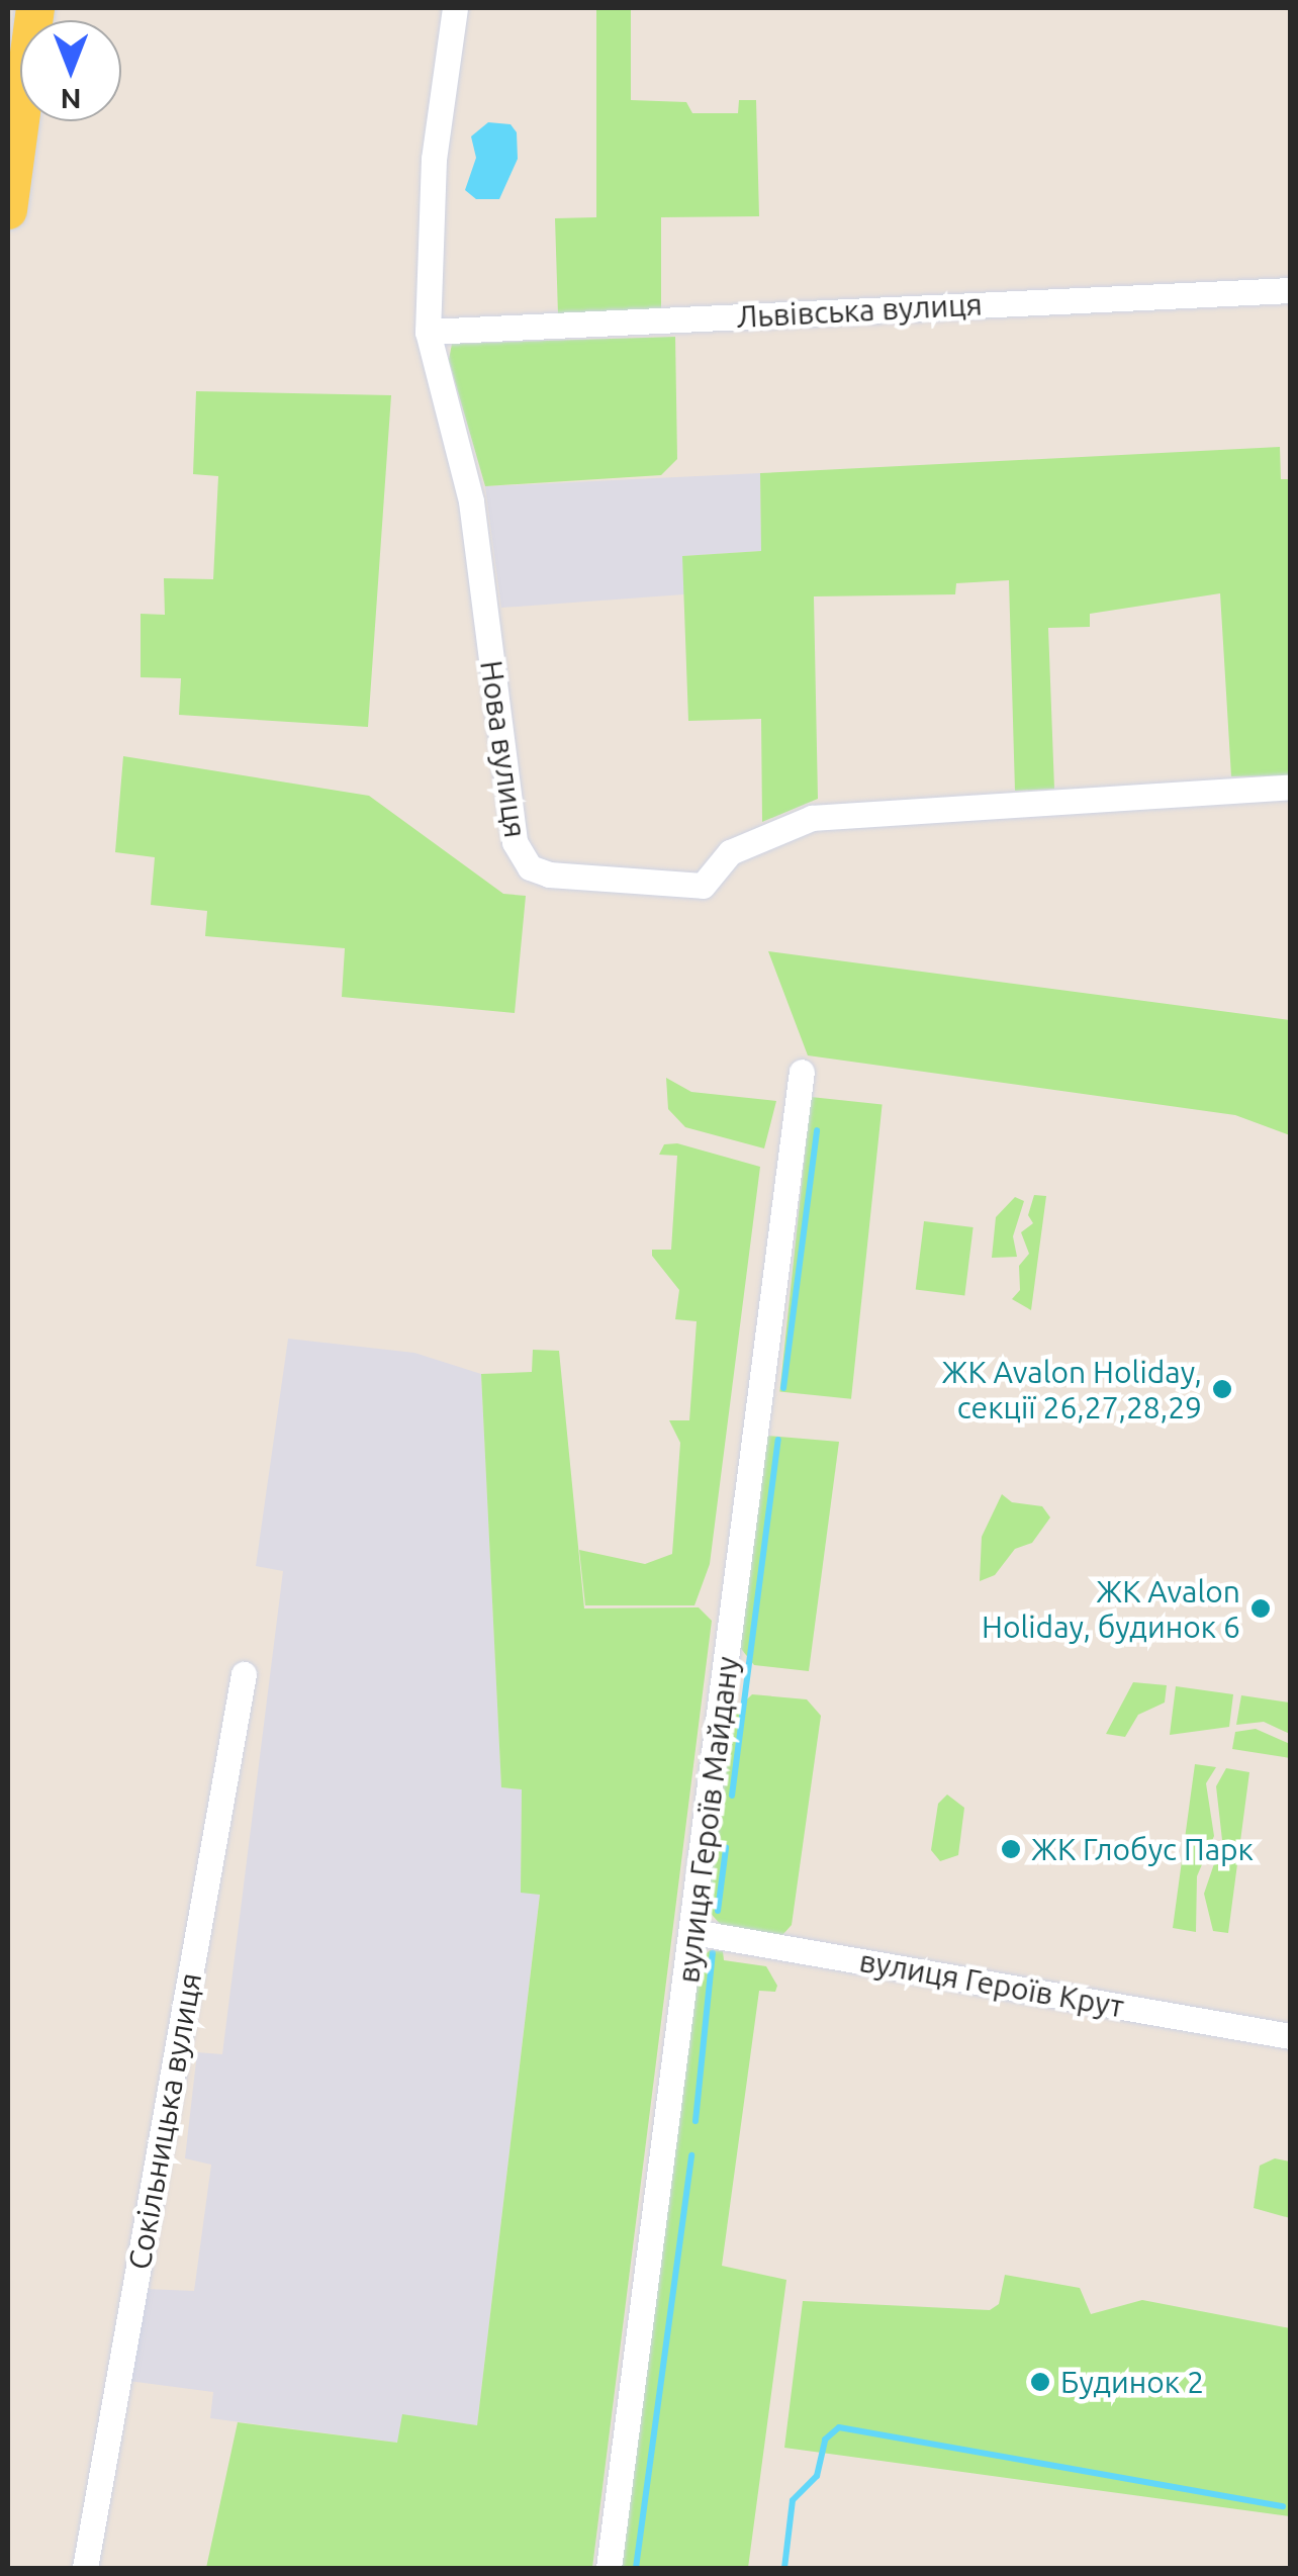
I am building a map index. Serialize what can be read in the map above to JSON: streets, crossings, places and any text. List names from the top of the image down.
{
  "streets": {
    "street": [
      "Львівська вулиця",
      "Нова вулиця",
      "вулиця Героїв Майдану",
      "вулиця Героїв Крут",
      "Сокільницька вулиця"
    ]
  },
  "crossings": [
    ["Львівська вулиця", "Нова вулиця"],
    ["вулиця Героїв Майдану", "вулиця Героїв Крут"]
  ],
  "places": [
    "ЖК Avalon Holiday, секції 26,27,28,29",
    "ЖК Avalon Holiday, будинок 6",
    "ЖК Глобус Парк",
    "Будинок 2"
  ],
  "north": "bottom"
}
